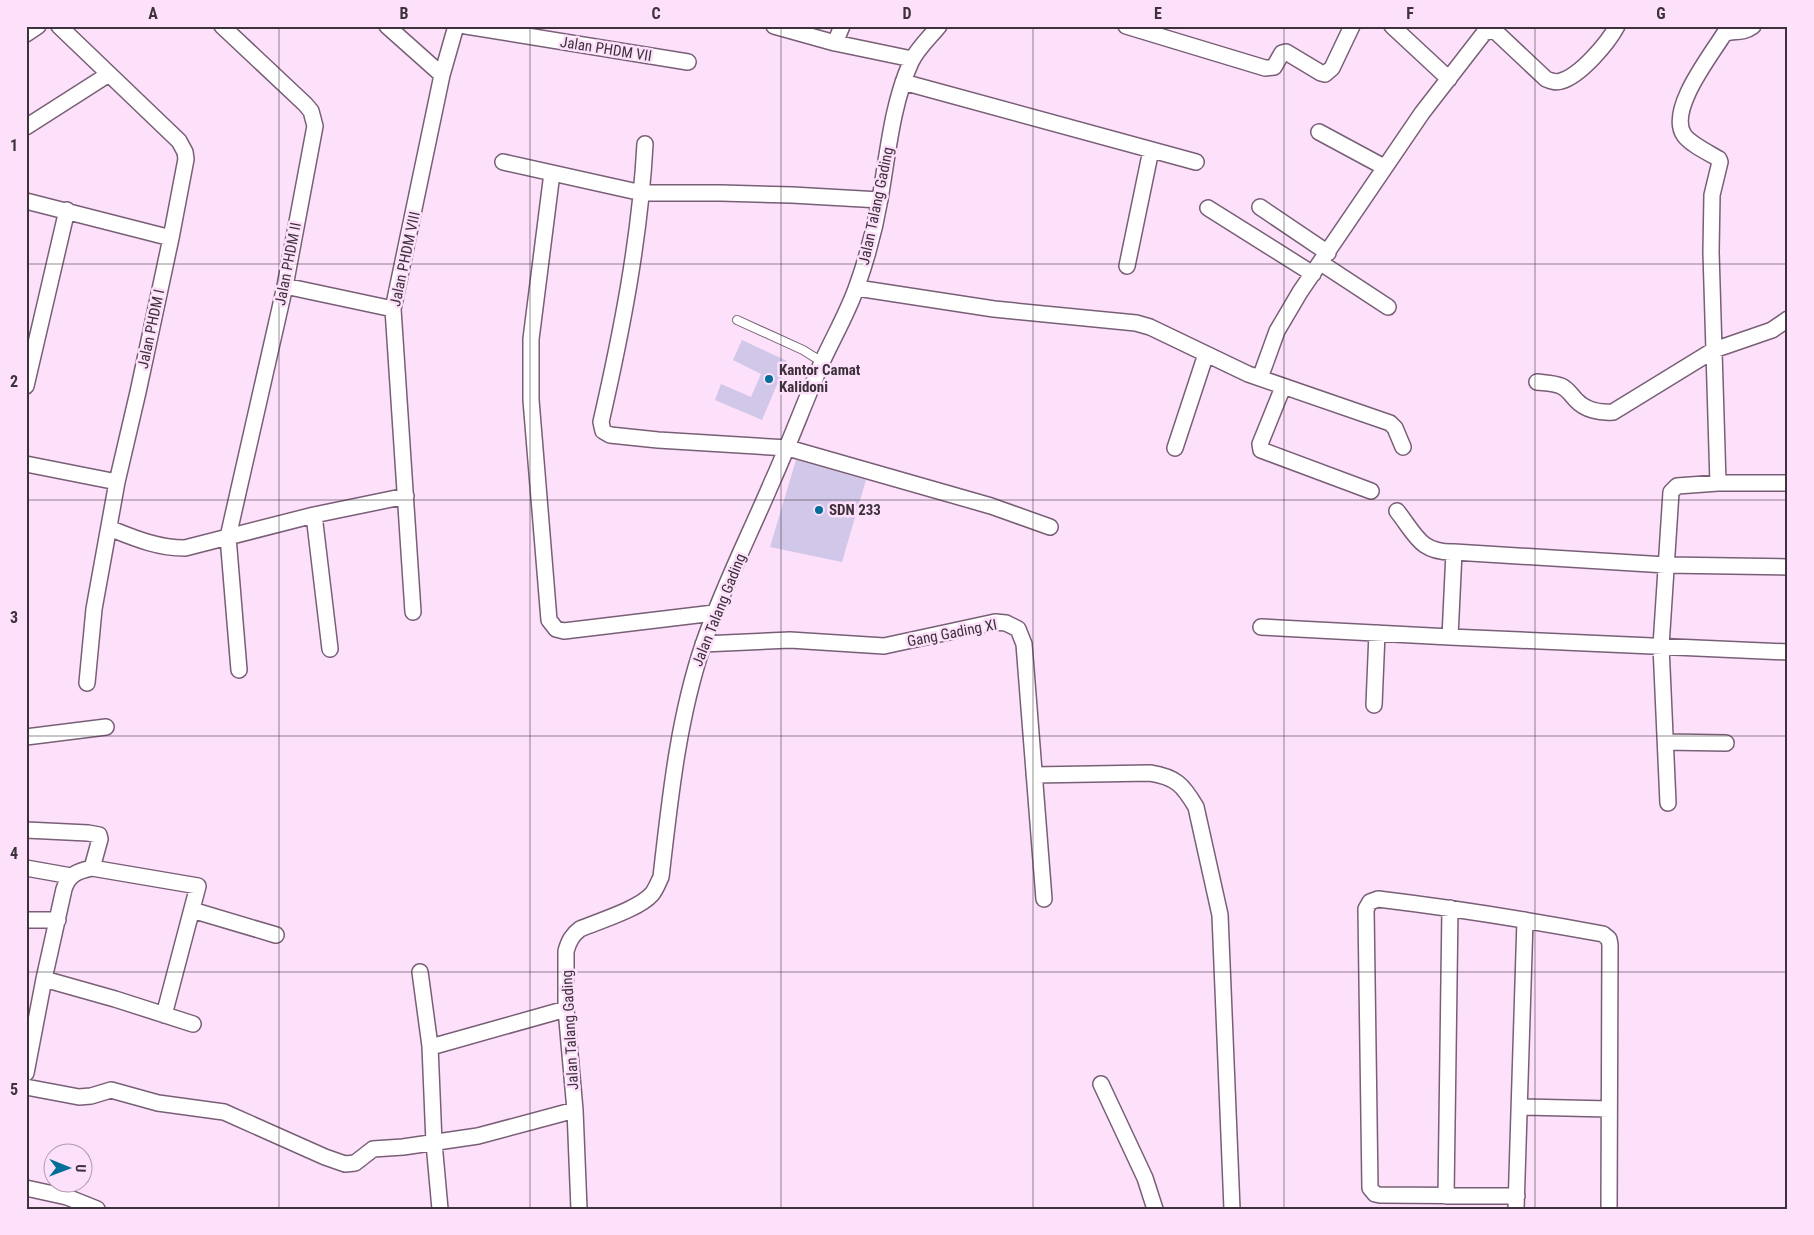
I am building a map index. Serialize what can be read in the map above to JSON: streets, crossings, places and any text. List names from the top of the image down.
{
  "streets": {
    "street": [
      "Jalan PHDM VII",
      "Jalan Talang Gading",
      "Jalan PHDM VIII",
      "Jalan PHDM II",
      "Jalan PHDM I",
      "Gang Gading XI"
    ]
  },
  "crossings": [
    ["Jalan Talang Gading", "Gang Gading XI"]
  ],
  "places": ["Kantor Camat Kalidoni", "SDN 233"],
  "north": "right",
  "grid": {
    "columns": [
      "A",
      "B",
      "C",
      "D",
      "E",
      "F",
      "G"
    ],
    "rows": [
      "1",
      "2",
      "3",
      "4",
      "5"
    ]
  }
}
